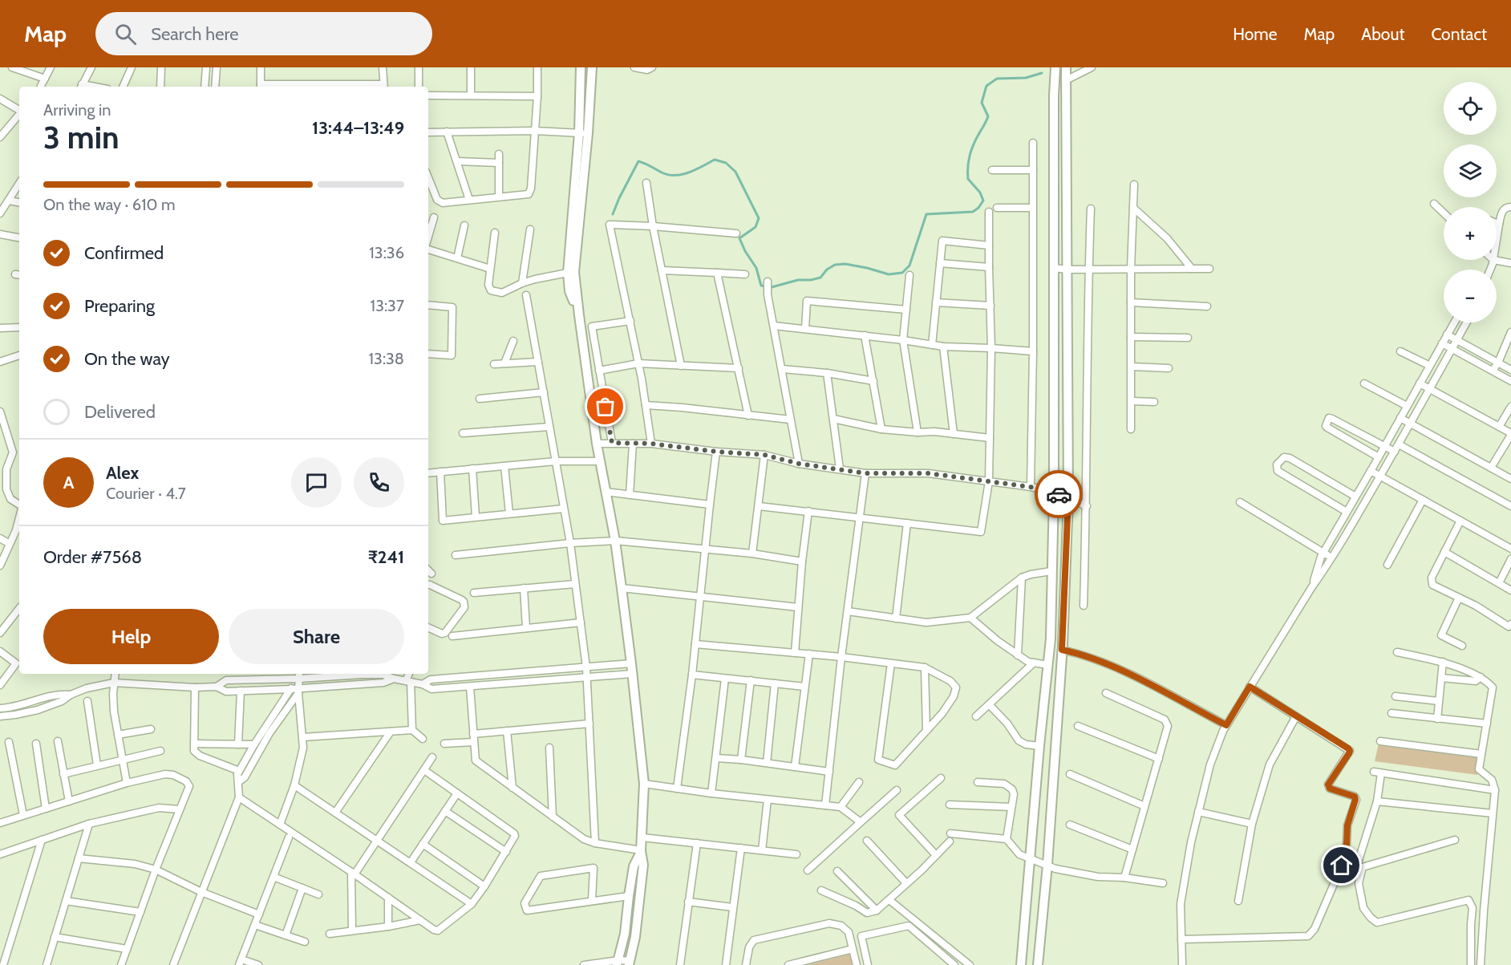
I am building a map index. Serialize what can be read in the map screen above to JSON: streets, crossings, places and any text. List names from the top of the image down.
{
  "page": {
    "header": "Map",
    "search": "Search here",
    "nav": [
      "Home",
      "Map",
      "About",
      "Contact"
    ],
    "map_buttons": ["+", "−"],
    "heading": ["3 min", "Arriving in", "13:44–13:49"],
    "panel": [
      "Alex",
      "Courier · 4.7",
      "Order #7568",
      "₹241"
    ],
    "bar": "On the way · 610 m",
    "list": [
      ["Confirmed", "13:36"],
      ["Preparing", "13:37"],
      ["On the way", "13:38"],
      "Delivered"
    ],
    "round": "A",
    "buttons": ["Help", "Share"]
  }
}
